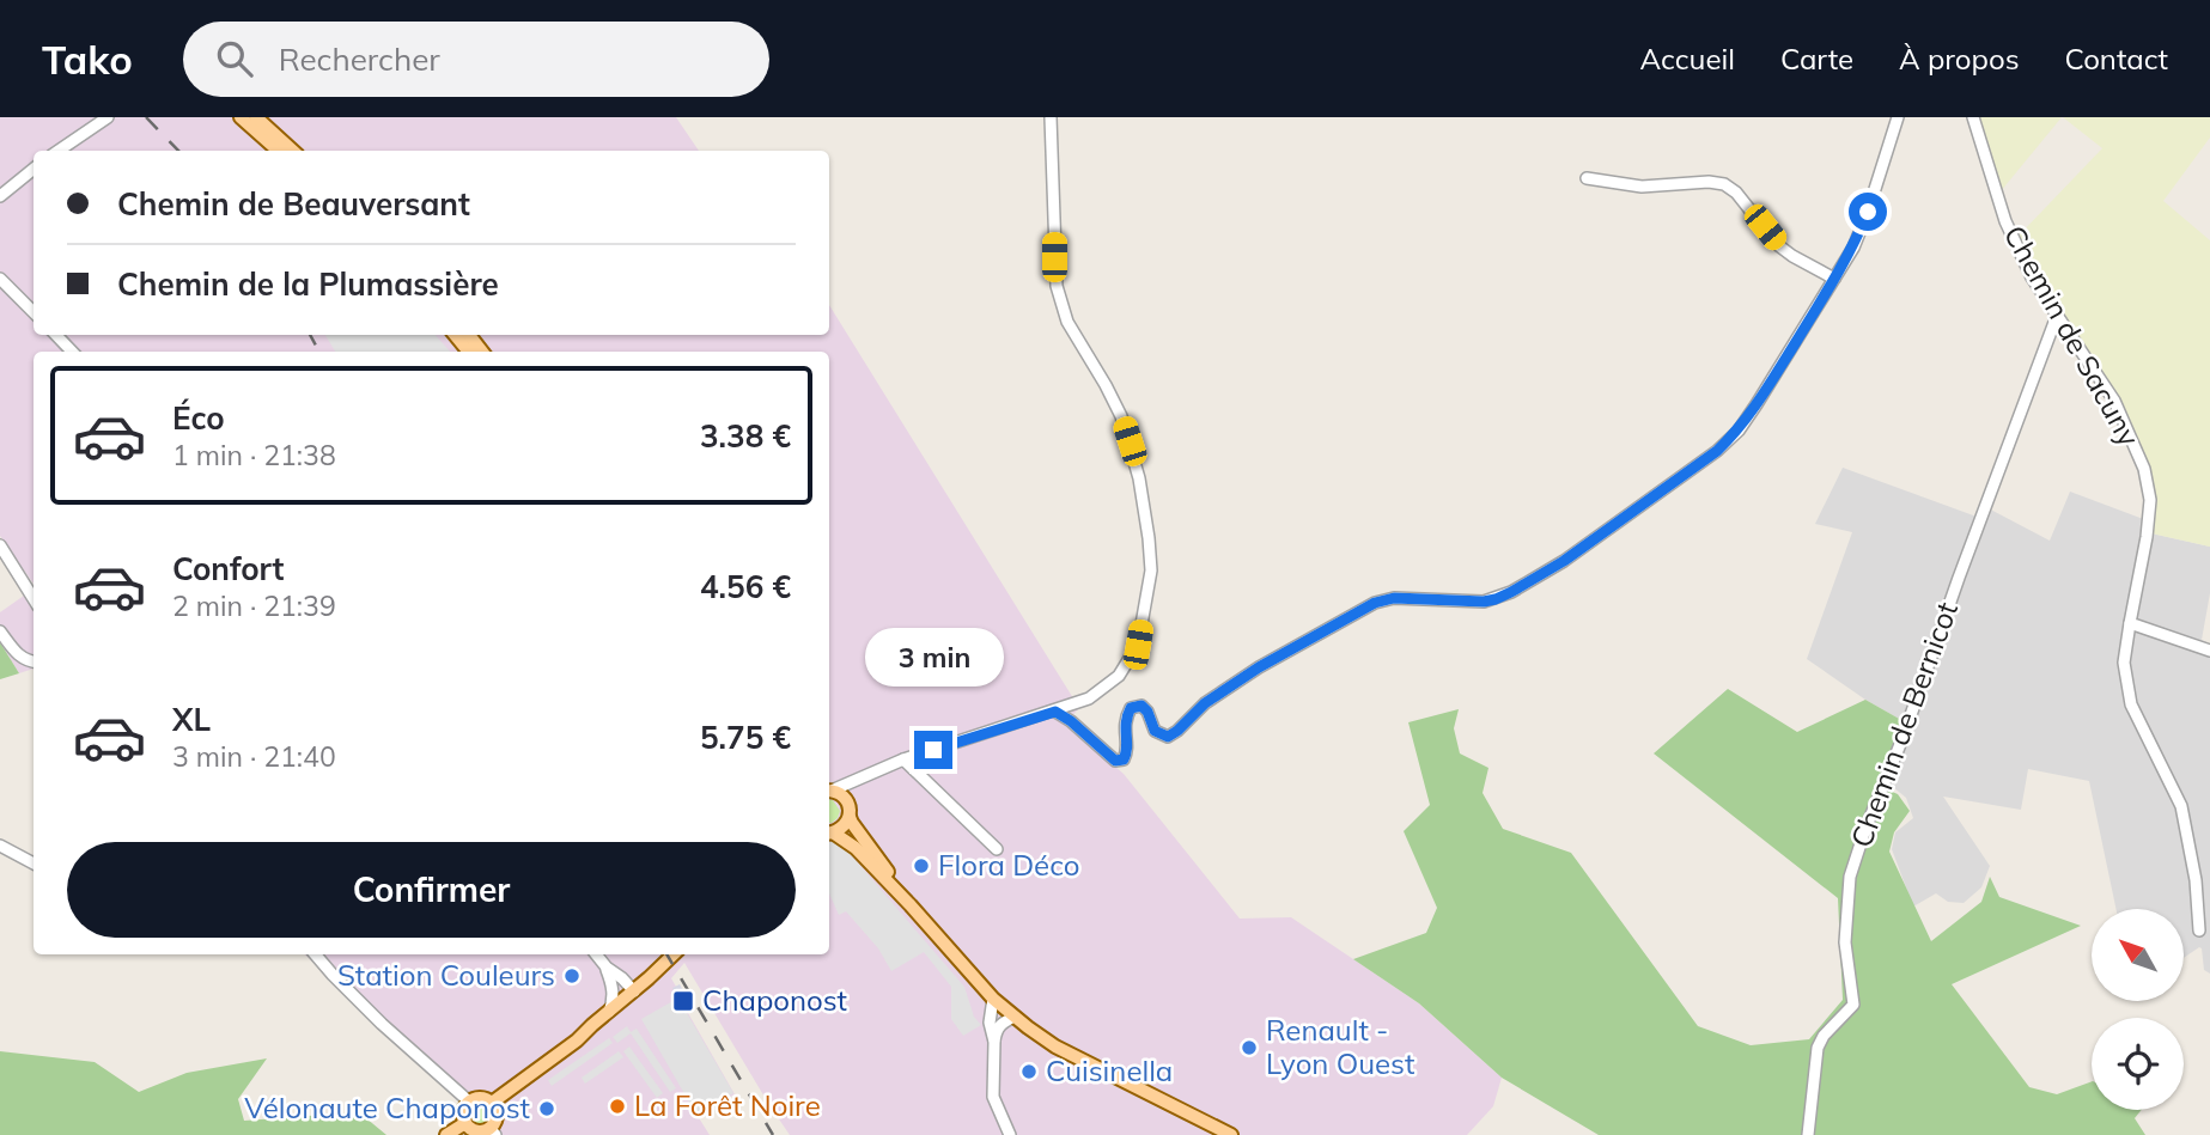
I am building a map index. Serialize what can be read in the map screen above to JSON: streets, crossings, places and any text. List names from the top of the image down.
{
  "streets": {
    "street": ["Chemin de Sacuny", "Chemin de Bernicot"]
  },
  "crossings": [
    ["Chemin de Sacuny", "Chemin de Bernicot"]
  ],
  "places": {
    "other": [
      "Flora Déco",
      "Station Couleurs",
      "Renault - Lyon Ouest",
      "Cuisinella",
      "La Forêt Noire",
      "Vélonaute Chaponost"
    ],
    "transit": ["Chaponost"]
  },
  "north": "top left",
  "page": {
    "header": "Tako",
    "search": "Rechercher",
    "nav": [
      "Accueil",
      "Carte",
      "À propos",
      "Contact"
    ],
    "banner": ["Chemin de Beauversant", "Chemin de la Plumassière"],
    "list": [
      {
        "name": "Éco",
        "note": "1 min · 21:38",
        "value": "3.38 €"
      },
      {
        "name": "Confort",
        "note": "2 min · 21:39",
        "value": "4.56 €"
      },
      {
        "name": "XL",
        "note": "3 min · 21:40",
        "value": "5.75 €"
      }
    ],
    "bubble": "3 min",
    "buttons": "Confirmer"
  }
}
